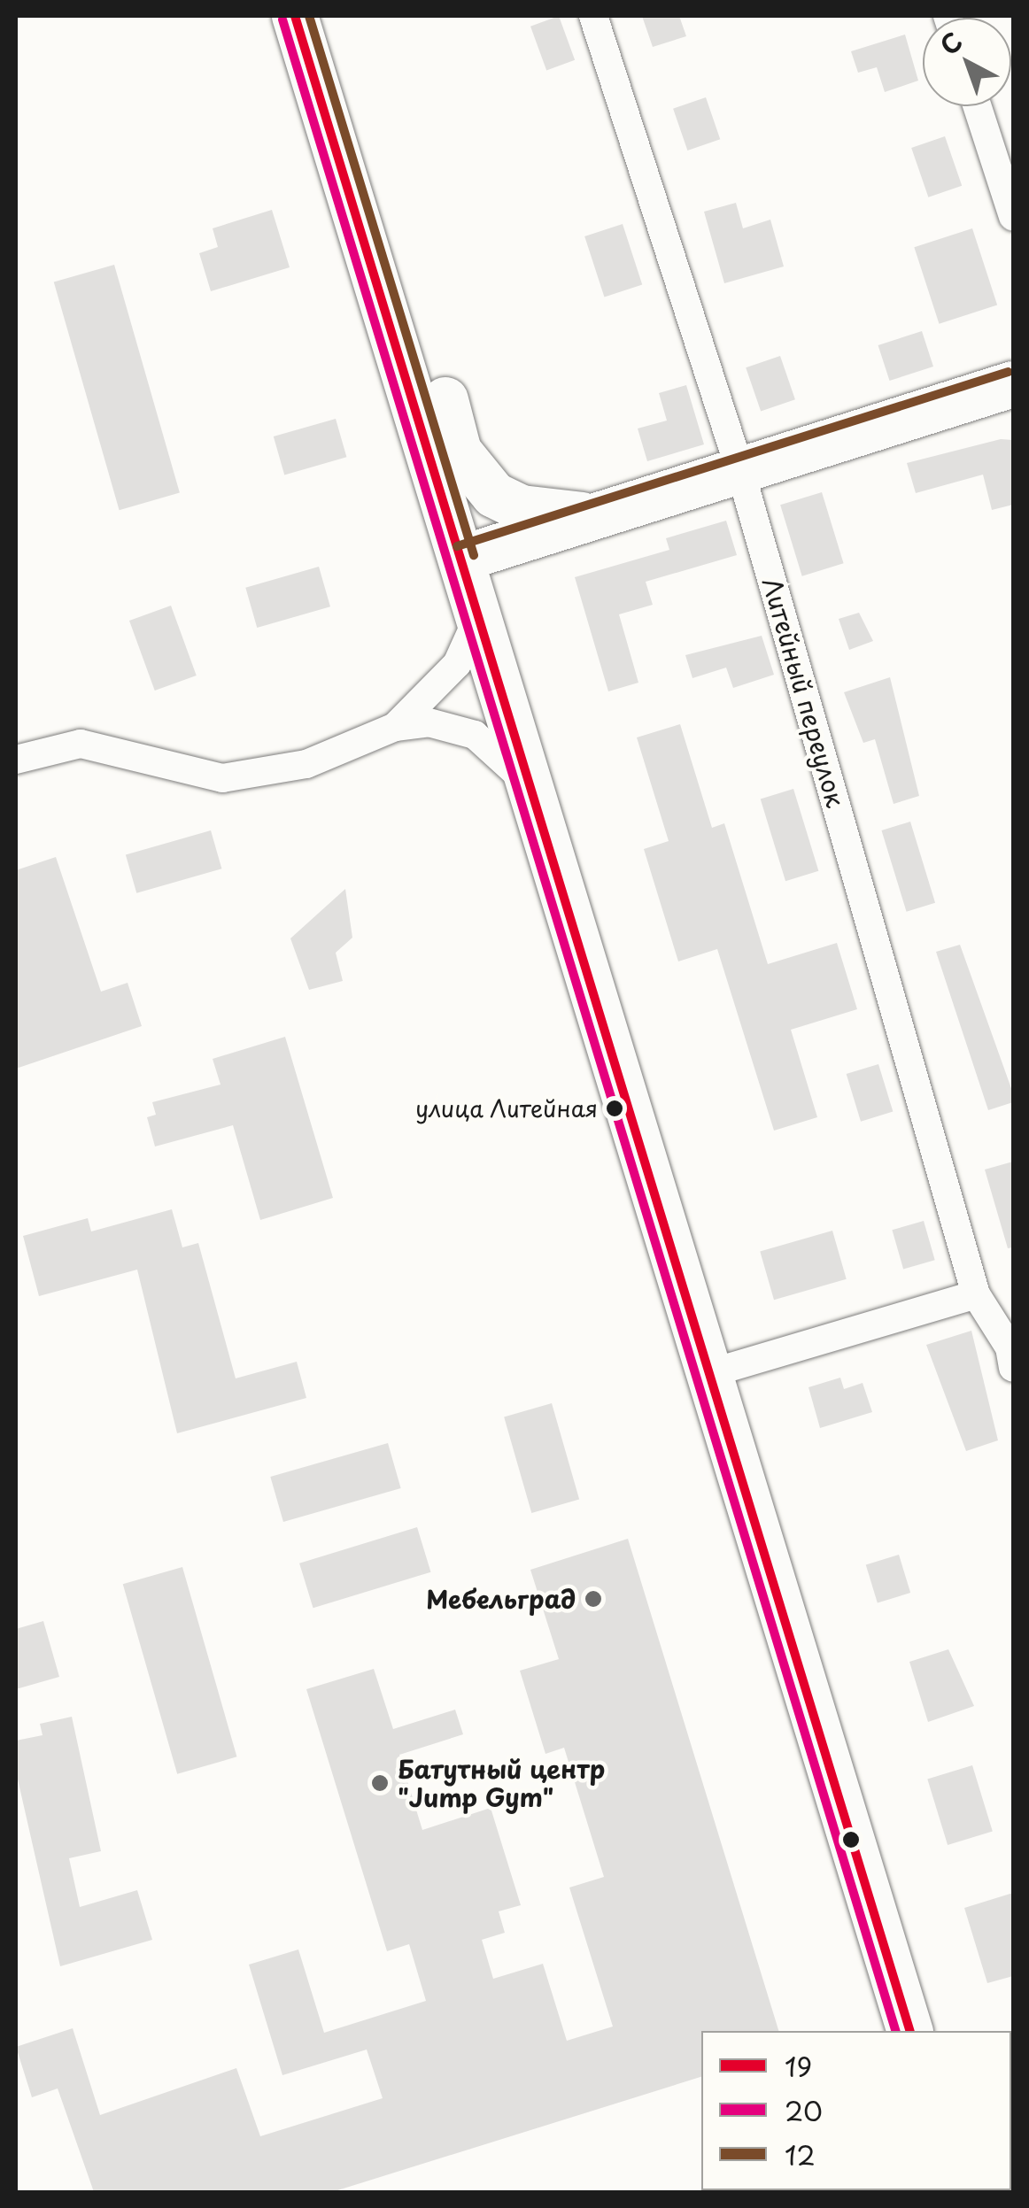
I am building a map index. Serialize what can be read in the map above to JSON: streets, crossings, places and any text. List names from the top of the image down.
{
  "streets": {
    "street": ["Литейный переулок"]
  },
  "places": ["улица Литейная", "Мебельград", "Батутный центр \"Jump Gym\""],
  "lines": ["transit line 19", "transit line 12", "transit line 20"],
  "legend": ["19", "20", "12"],
  "north": "top left"
}
